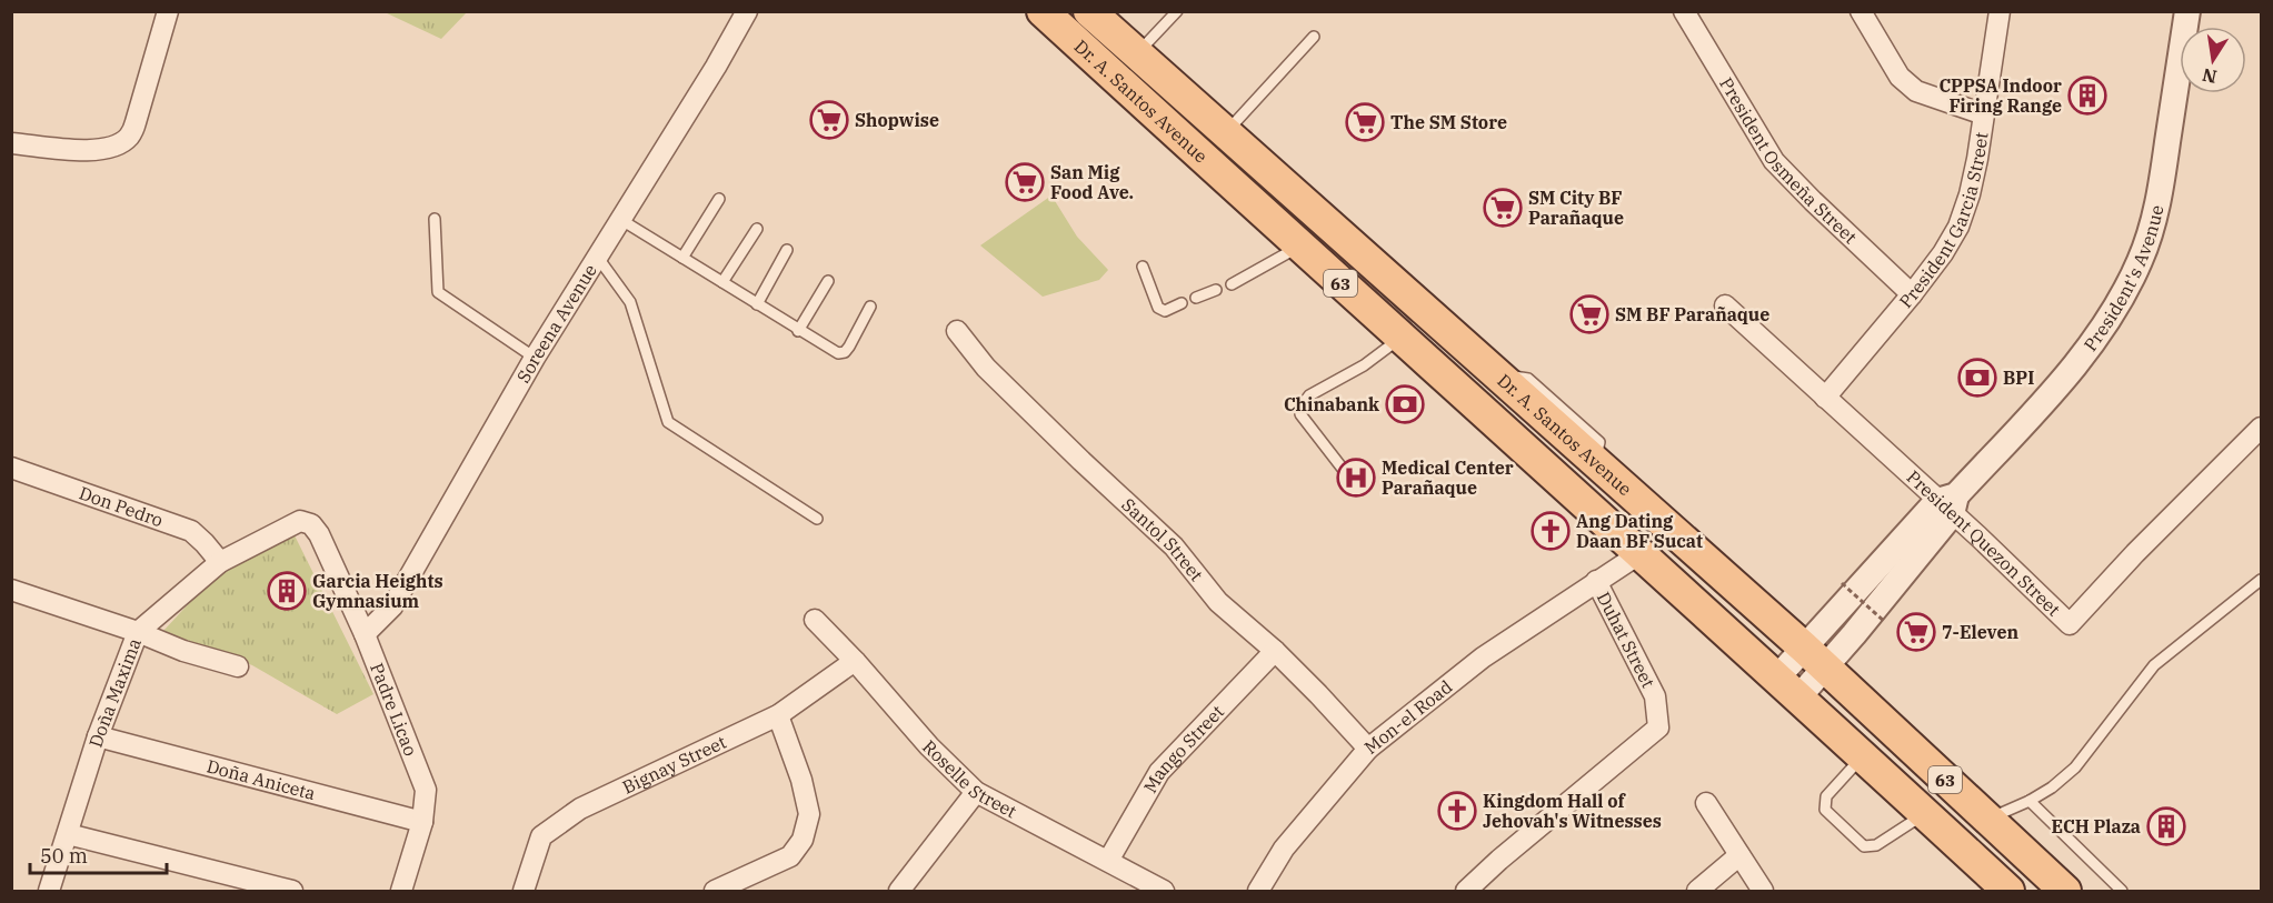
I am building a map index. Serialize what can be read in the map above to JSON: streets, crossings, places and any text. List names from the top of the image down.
{
  "streets": {
    "main road": ["Dr. A. Santos Avenue", "63"],
    "street": [
      "President Osmeña Street",
      "President Garcia Street",
      "President's Avenue",
      "Soreena Avenue",
      "Don Pedro",
      "Santol Street",
      "President Quezon Street",
      "Duhat Street",
      "Doña Maxima",
      "Padre Licao",
      "Mon-el Road",
      "Mango Street",
      "Bignay Street",
      "Roselle Street",
      "Doña Aniceta"
    ]
  },
  "crossings": [
    ["Dr. A. Santos Avenue", "President's Avenue"],
    ["Dr. A. Santos Avenue", "Mon-el Road"],
    ["President Osmeña Street", "President Garcia Street"],
    ["President Garcia Street", "President Quezon Street"],
    ["President's Avenue", "President Quezon Street"],
    ["Soreena Avenue", "Padre Licao"],
    ["Don Pedro", "Doña Maxima"],
    ["Santol Street", "Mon-el Road"],
    ["Santol Street", "Mango Street"],
    ["Duhat Street", "Mon-el Road"],
    ["Doña Maxima", "Padre Licao"],
    ["Doña Maxima", "Doña Aniceta"],
    ["Padre Licao", "Doña Aniceta"],
    ["Mango Street", "Roselle Street"],
    ["Bignay Street", "Roselle Street"]
  ],
  "places": {
    "building": ["CPPSA Indoor Firing Range", "Garcia Heights Gymnasium", "ECH Plaza"],
    "supermarket": [
      "Shopwise",
      "The SM Store",
      "San Mig Food Ave.",
      "SM City BF Parañaque",
      "SM BF Parañaque",
      "7-Eleven"
    ],
    "bank": ["BPI", "Chinabank"],
    "hospital": ["Medical Center Parañaque"],
    "church": ["Ang Dating Daan BF Sucat", "Kingdom Hall of Jehovah's Witnesses"]
  },
  "scale_bar": "50 m",
  "north": "bottom"
}
